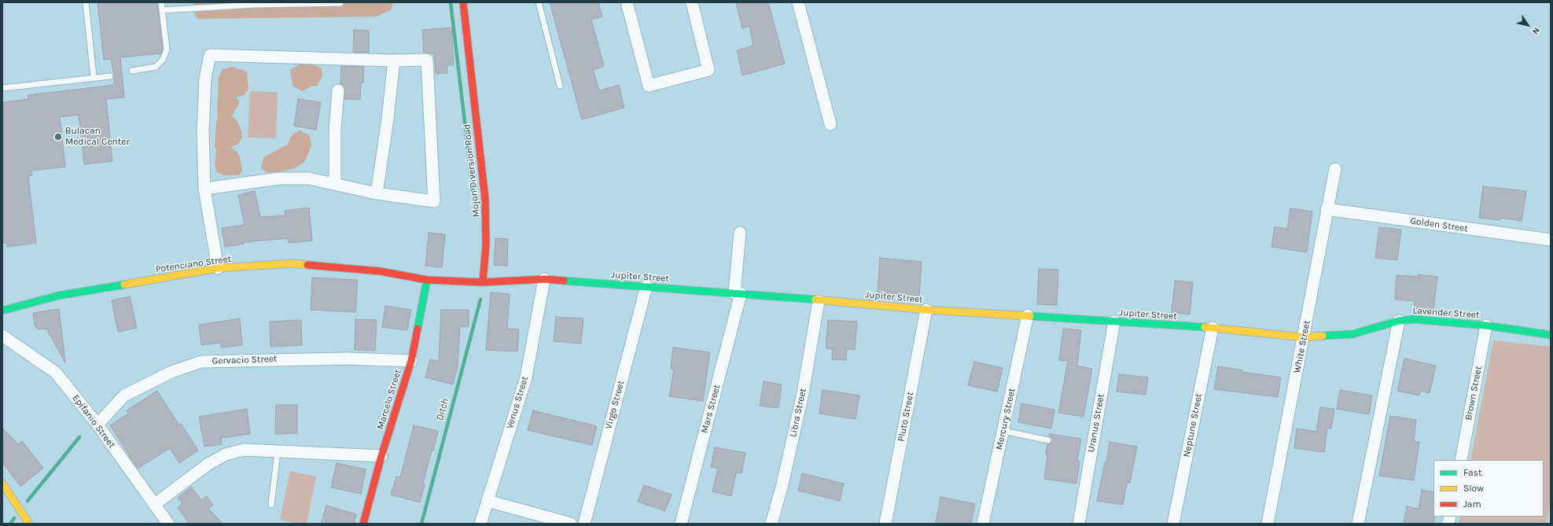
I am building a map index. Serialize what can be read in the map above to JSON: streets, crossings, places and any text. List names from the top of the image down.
{
  "streets": {
    "street": [
      "Mojon Diversion Road",
      "Golden Street",
      "Potenciano Street",
      "Jupiter Street",
      "Lavender Street",
      "White Street",
      "Gervacio Street",
      "Brown Street",
      "Marcelo Street",
      "Venus Street",
      "Virgo Street",
      "Mars Street",
      "Libra Street",
      "Pluto Street",
      "Mercury Street",
      "Epifanio Street",
      "Uranus Street",
      "Neptune Street"
    ]
  },
  "crossings": [
    ["Mojon Diversion Road", "Jupiter Street"],
    ["Golden Street", "White Street"],
    ["Potenciano Street", "Marcelo Street"],
    ["Jupiter Street", "Lavender Street"],
    ["Jupiter Street", "White Street"],
    ["Jupiter Street", "Venus Street"],
    ["Jupiter Street", "Virgo Street"],
    ["Jupiter Street", "Mars Street"],
    ["Jupiter Street", "Libra Street"],
    ["Jupiter Street", "Pluto Street"],
    ["Jupiter Street", "Mercury Street"],
    ["Jupiter Street", "Uranus Street"],
    ["Jupiter Street", "Neptune Street"],
    ["Lavender Street", "White Street"],
    ["Lavender Street", "Brown Street"],
    ["Gervacio Street", "Marcelo Street"],
    ["Gervacio Street", "Epifanio Street"]
  ],
  "water": ["Ditch"],
  "places": ["Bulacan Medical Center"],
  "legend": ["Fast", "Slow", "Jam"],
  "north": "bottom right"
}
